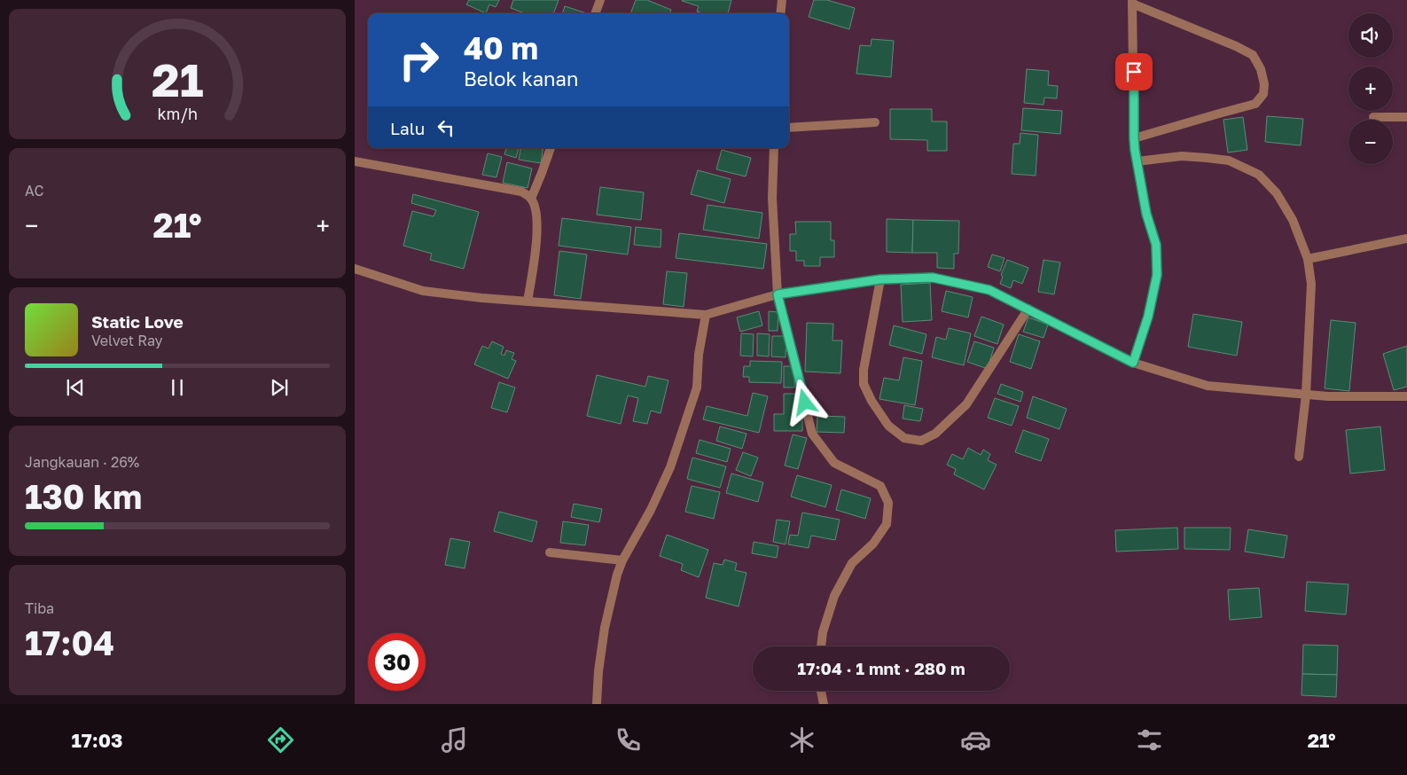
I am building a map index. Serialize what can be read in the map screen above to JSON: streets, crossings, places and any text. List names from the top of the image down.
{
  "page": {
    "map_buttons": ["+", "−"],
    "turn": ["40 m", "Belok kanan"],
    "then": "Lalu",
    "tile": [
      "AC",
      ["Jangkauan · 26%", "130 km"],
      ["Tiba", "17:04"]
    ],
    "heat": ["−", "21°", "+"],
    "song": ["Static Love", "Velvet Ray"],
    "limit": "30",
    "trip": "17:04 · 1 mnt · 280 m",
    "tabs": ["17:03", "21°"],
    "gauge": ["21", "km/h"]
  }
}
